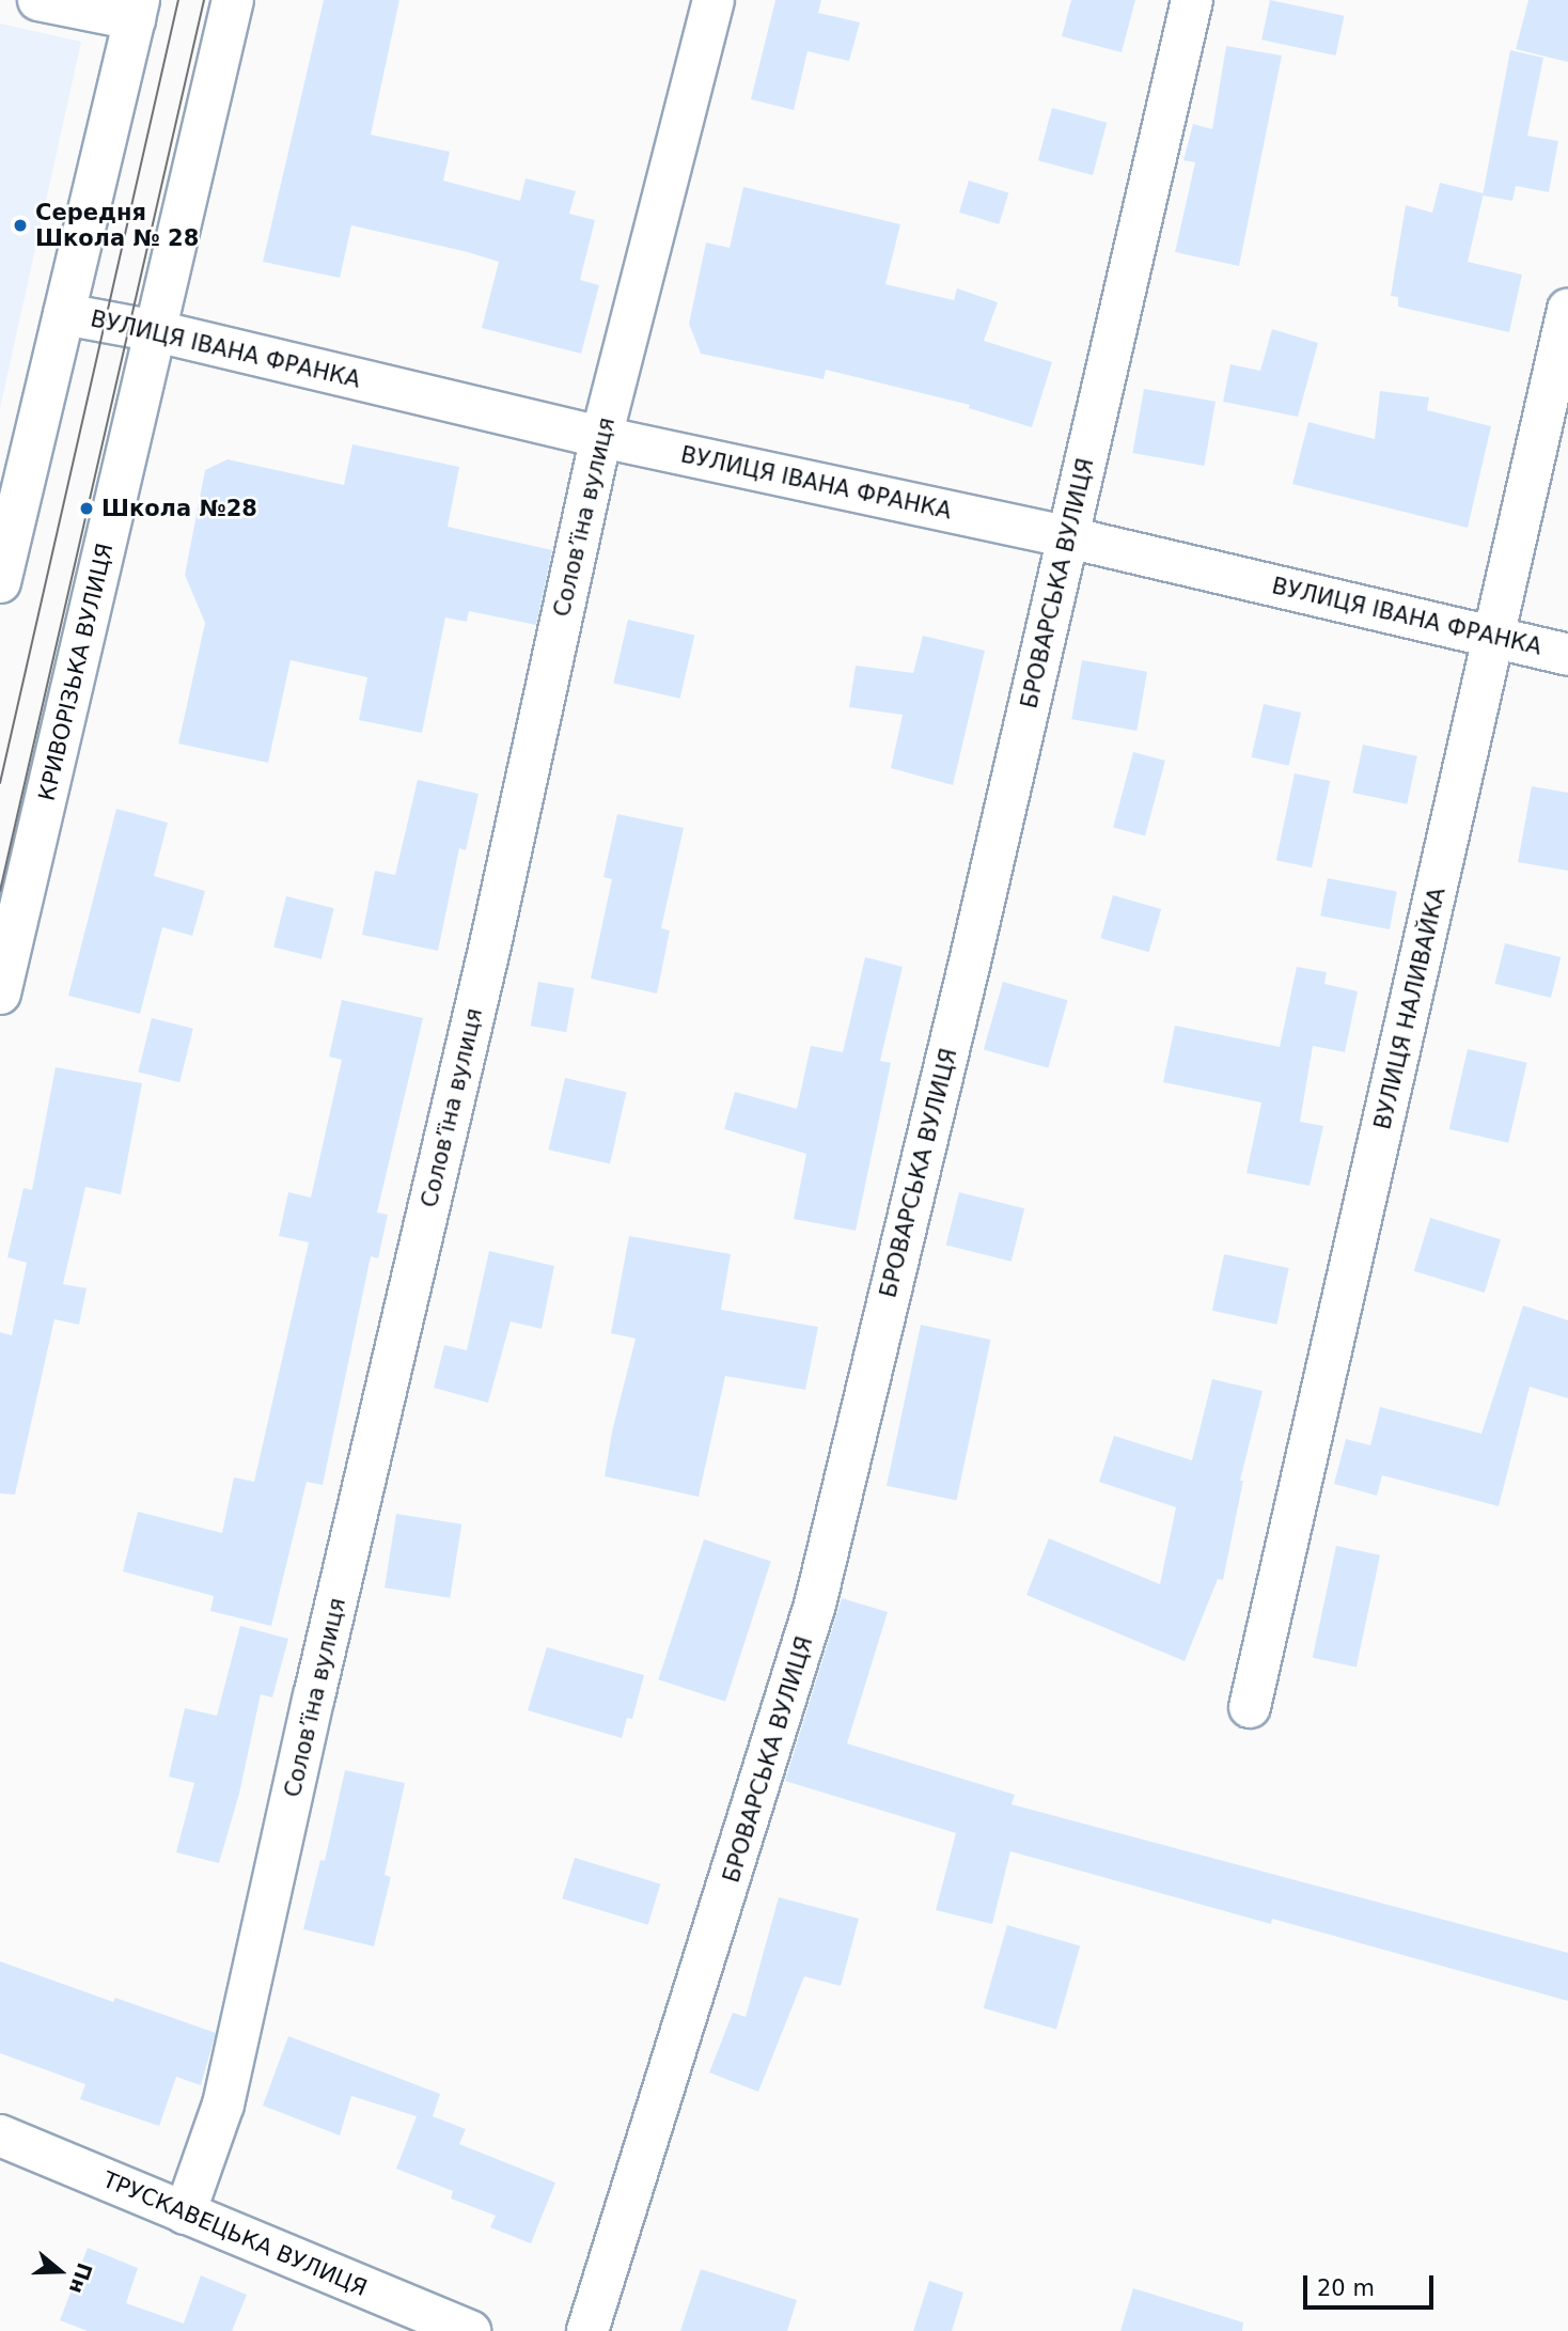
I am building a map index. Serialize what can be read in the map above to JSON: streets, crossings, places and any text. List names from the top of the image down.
{
  "streets": {
    "street": [
      "ВУЛИЦЯ ІВАНА ФРАНКА",
      "Соловʼїна вулиця",
      "БРОВАРСЬКА ВУЛИЦЯ",
      "КРИВОРІЗЬКА ВУЛИЦЯ",
      "ВУЛИЦЯ НАЛИВАЙКА",
      "ТРУСКАВЕЦЬКА ВУЛИЦЯ"
    ]
  },
  "crossings": [
    ["ВУЛИЦЯ ІВАНА ФРАНКА", "Соловʼїна вулиця"],
    ["ВУЛИЦЯ ІВАНА ФРАНКА", "БРОВАРСЬКА ВУЛИЦЯ"],
    ["ВУЛИЦЯ ІВАНА ФРАНКА", "КРИВОРІЗЬКА ВУЛИЦЯ"],
    ["ВУЛИЦЯ ІВАНА ФРАНКА", "ВУЛИЦЯ НАЛИВАЙКА"],
    ["Соловʼїна вулиця", "ТРУСКАВЕЦЬКА ВУЛИЦЯ"]
  ],
  "places": ["Середня Школа № 28", "Школа №28"],
  "scale_bar": "20 m",
  "north": "right"
}
